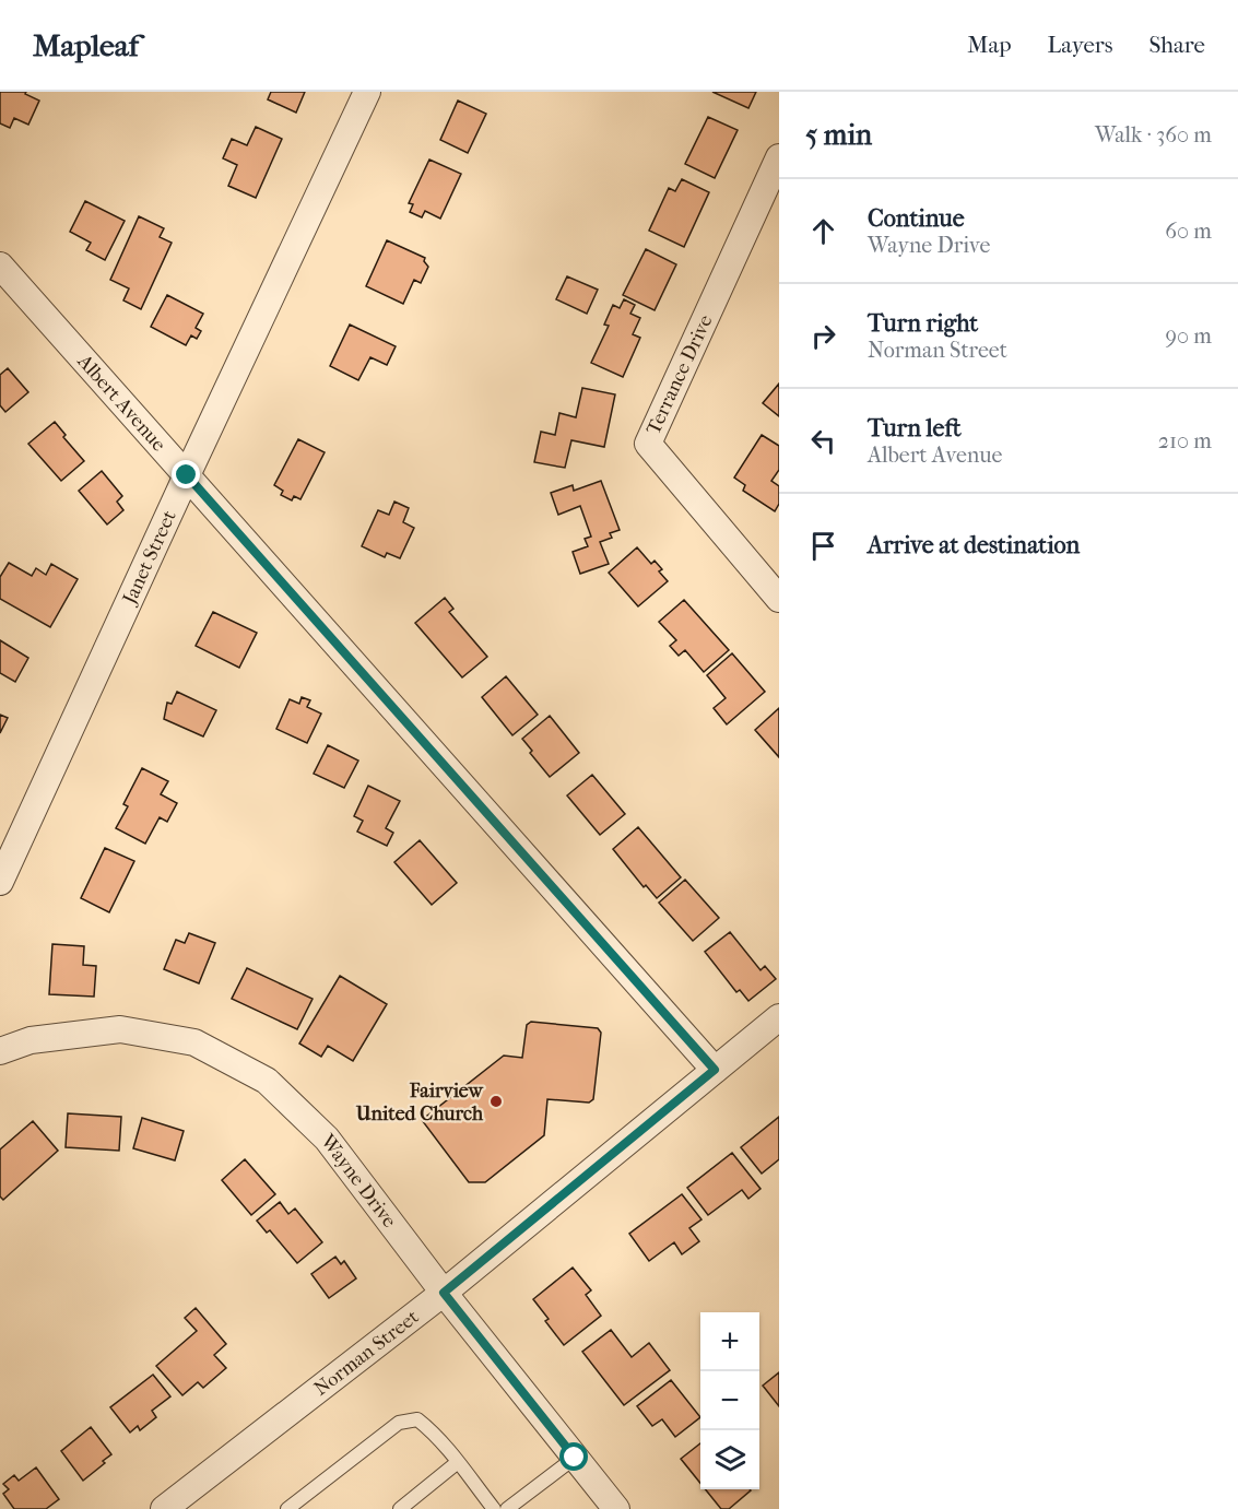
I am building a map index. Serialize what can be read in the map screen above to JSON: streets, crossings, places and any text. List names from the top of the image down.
{
  "streets": {
    "street": [
      "Terrance Drive",
      "Albert Avenue",
      "Janet Street",
      "Wayne Drive",
      "Norman Street"
    ]
  },
  "crossings": [
    ["Albert Avenue", "Janet Street"],
    ["Albert Avenue", "Norman Street"],
    ["Wayne Drive", "Norman Street"]
  ],
  "places": ["Fairview United Church"],
  "page": {
    "header": "Mapleaf",
    "nav": ["Map", "Layers", "Share"],
    "heading": ["5 min", "Walk · 360 m"],
    "list": [
      ["Continue", "Wayne Drive", "60 m"],
      ["Turn right", "Norman Street", "90 m"],
      ["Turn left", "Albert Avenue", "210 m"],
      "Arrive at destination"
    ],
    "map_buttons": ["+", "−"]
  }
}
